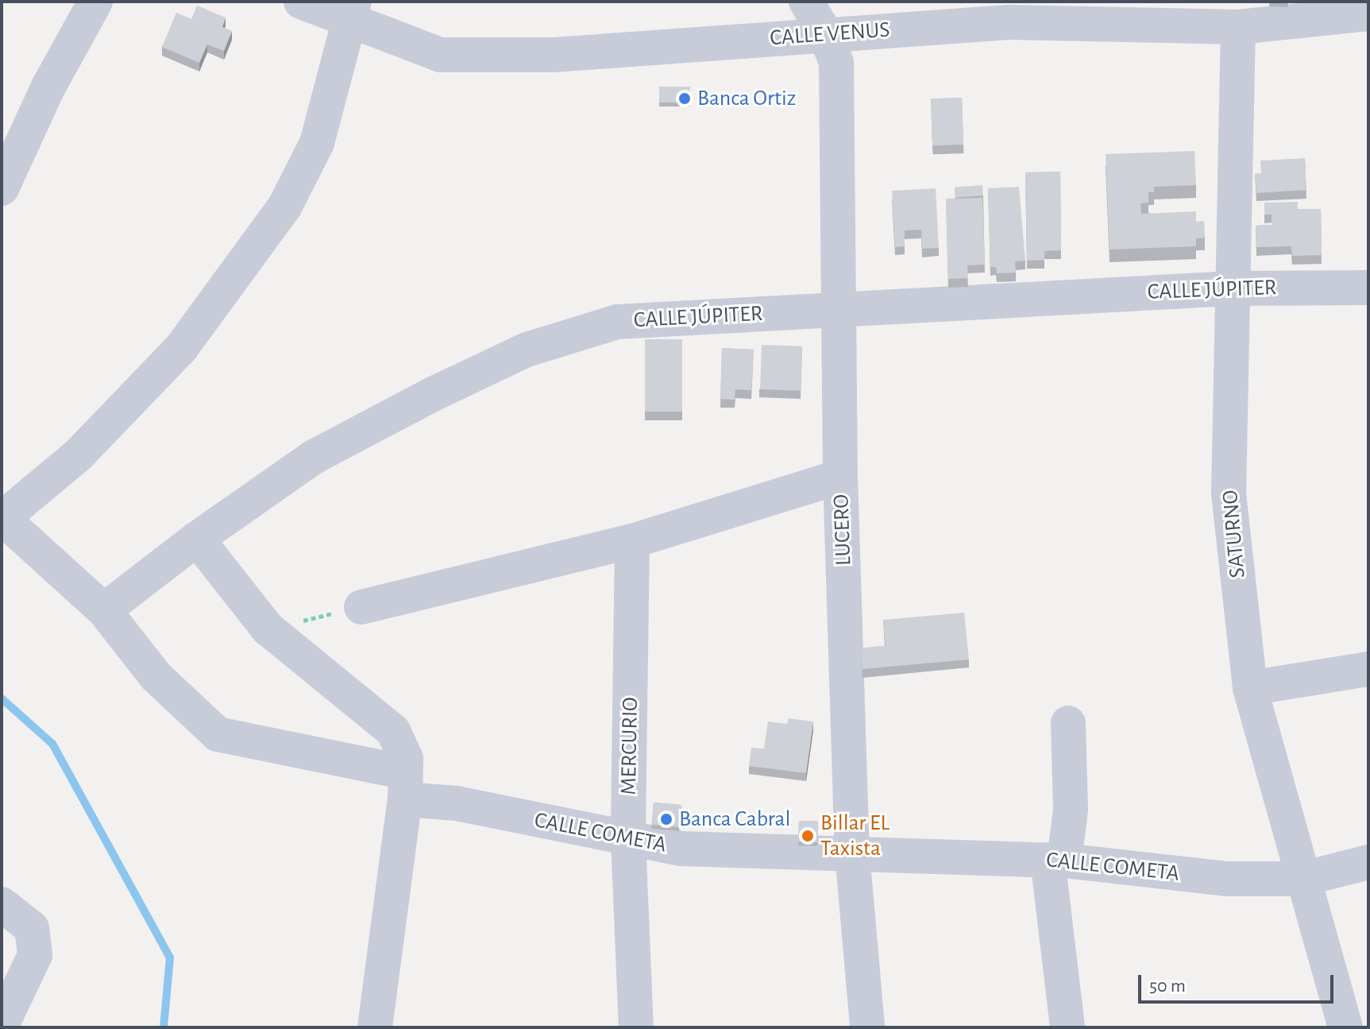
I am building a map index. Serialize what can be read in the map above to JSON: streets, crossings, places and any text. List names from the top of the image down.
{
  "streets": {
    "street": [
      "CALLE VENUS",
      "CALLE JÚPITER",
      "LUCERO",
      "SATURNO",
      "MERCURIO",
      "CALLE COMETA"
    ]
  },
  "crossings": [
    ["CALLE VENUS", "LUCERO"],
    ["CALLE VENUS", "SATURNO"],
    ["CALLE VENUS", "CALLE COMETA"],
    ["CALLE JÚPITER", "LUCERO"],
    ["CALLE JÚPITER", "SATURNO"],
    ["CALLE JÚPITER", "CALLE COMETA"],
    ["LUCERO", "CALLE COMETA"],
    ["SATURNO", "CALLE COMETA"],
    ["MERCURIO", "CALLE COMETA"]
  ],
  "places": ["Banca Ortiz", "Banca Cabral", "Billar EL Taxista"],
  "scale_bar": "50 m"
}
